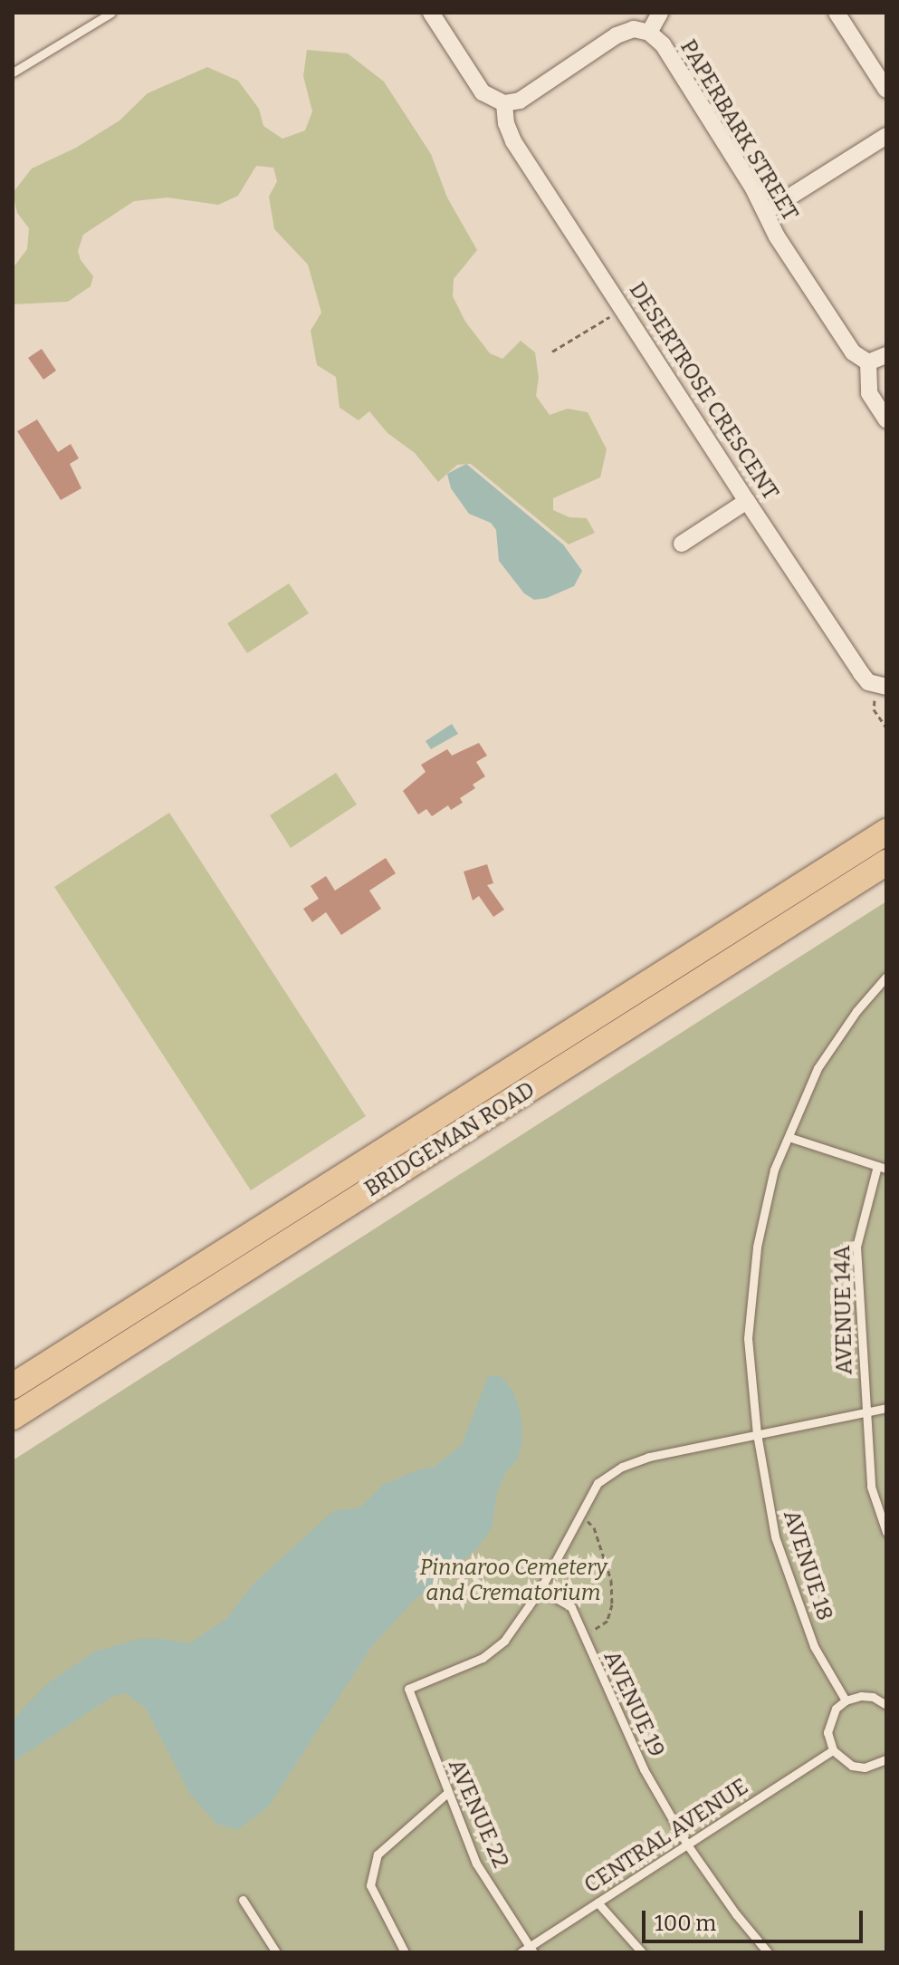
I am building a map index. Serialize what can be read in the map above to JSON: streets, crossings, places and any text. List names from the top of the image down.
{
  "streets": {
    "main road": ["BRIDGEMAN ROAD"],
    "street": ["PAPERBARK STREET", "DESERTROSE CRESCENT"],
    "lane": [
      "AVENUE 14A",
      "AVENUE 18",
      "AVENUE 19",
      "AVENUE 22",
      "CENTRAL AVENUE"
    ]
  },
  "crossings": [
    ["PAPERBARK STREET", "DESERTROSE CRESCENT"],
    ["AVENUE 19", "AVENUE 22"],
    ["AVENUE 19", "CENTRAL AVENUE"],
    ["AVENUE 22", "CENTRAL AVENUE"]
  ],
  "parks": ["Pinnaroo Cemetery and Crematorium"],
  "scale_bar": "100 m"
}
